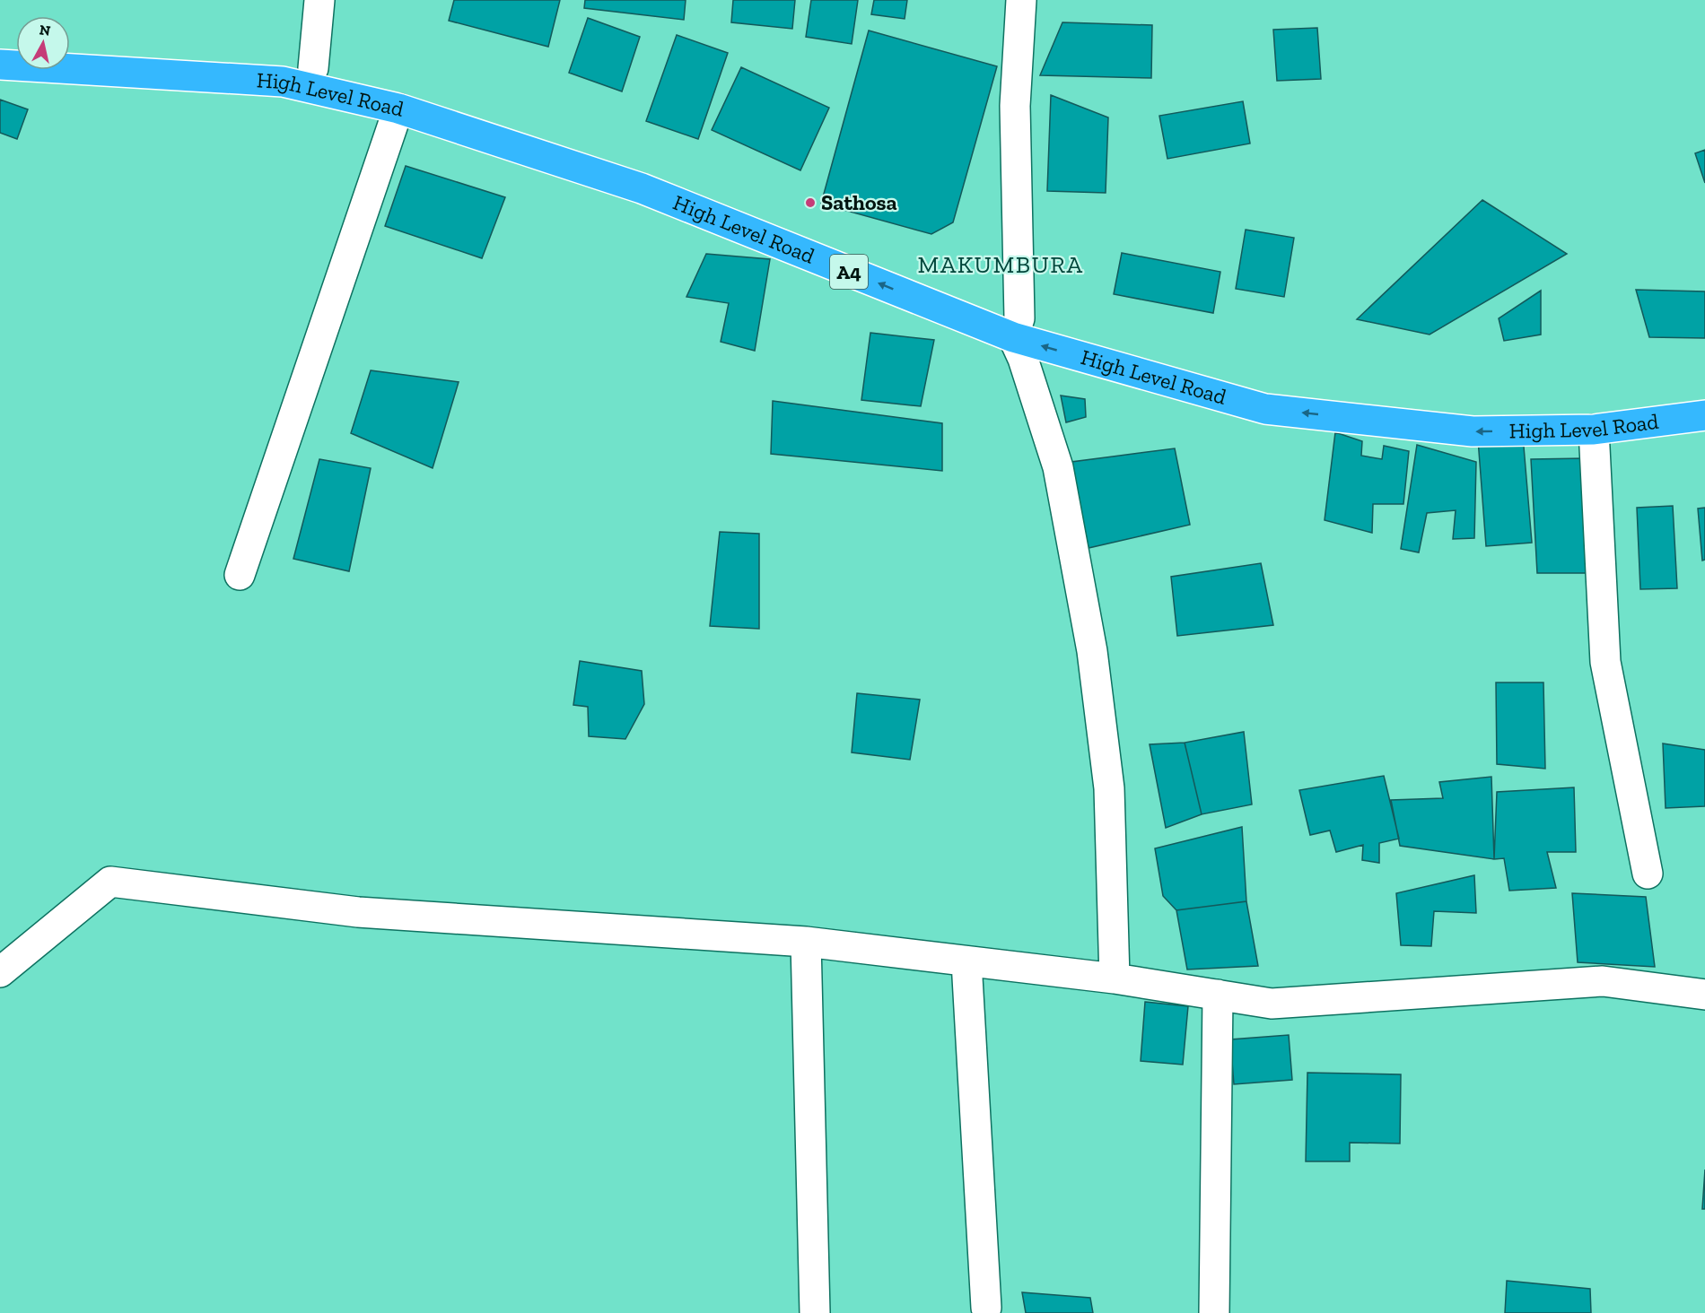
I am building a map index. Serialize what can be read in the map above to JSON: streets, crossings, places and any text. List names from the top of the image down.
{
  "streets": {
    "highway": ["High Level Road", "A4"]
  },
  "districts": ["MAKUMBURA"],
  "places": ["Sathosa"],
  "north": "top"
}
